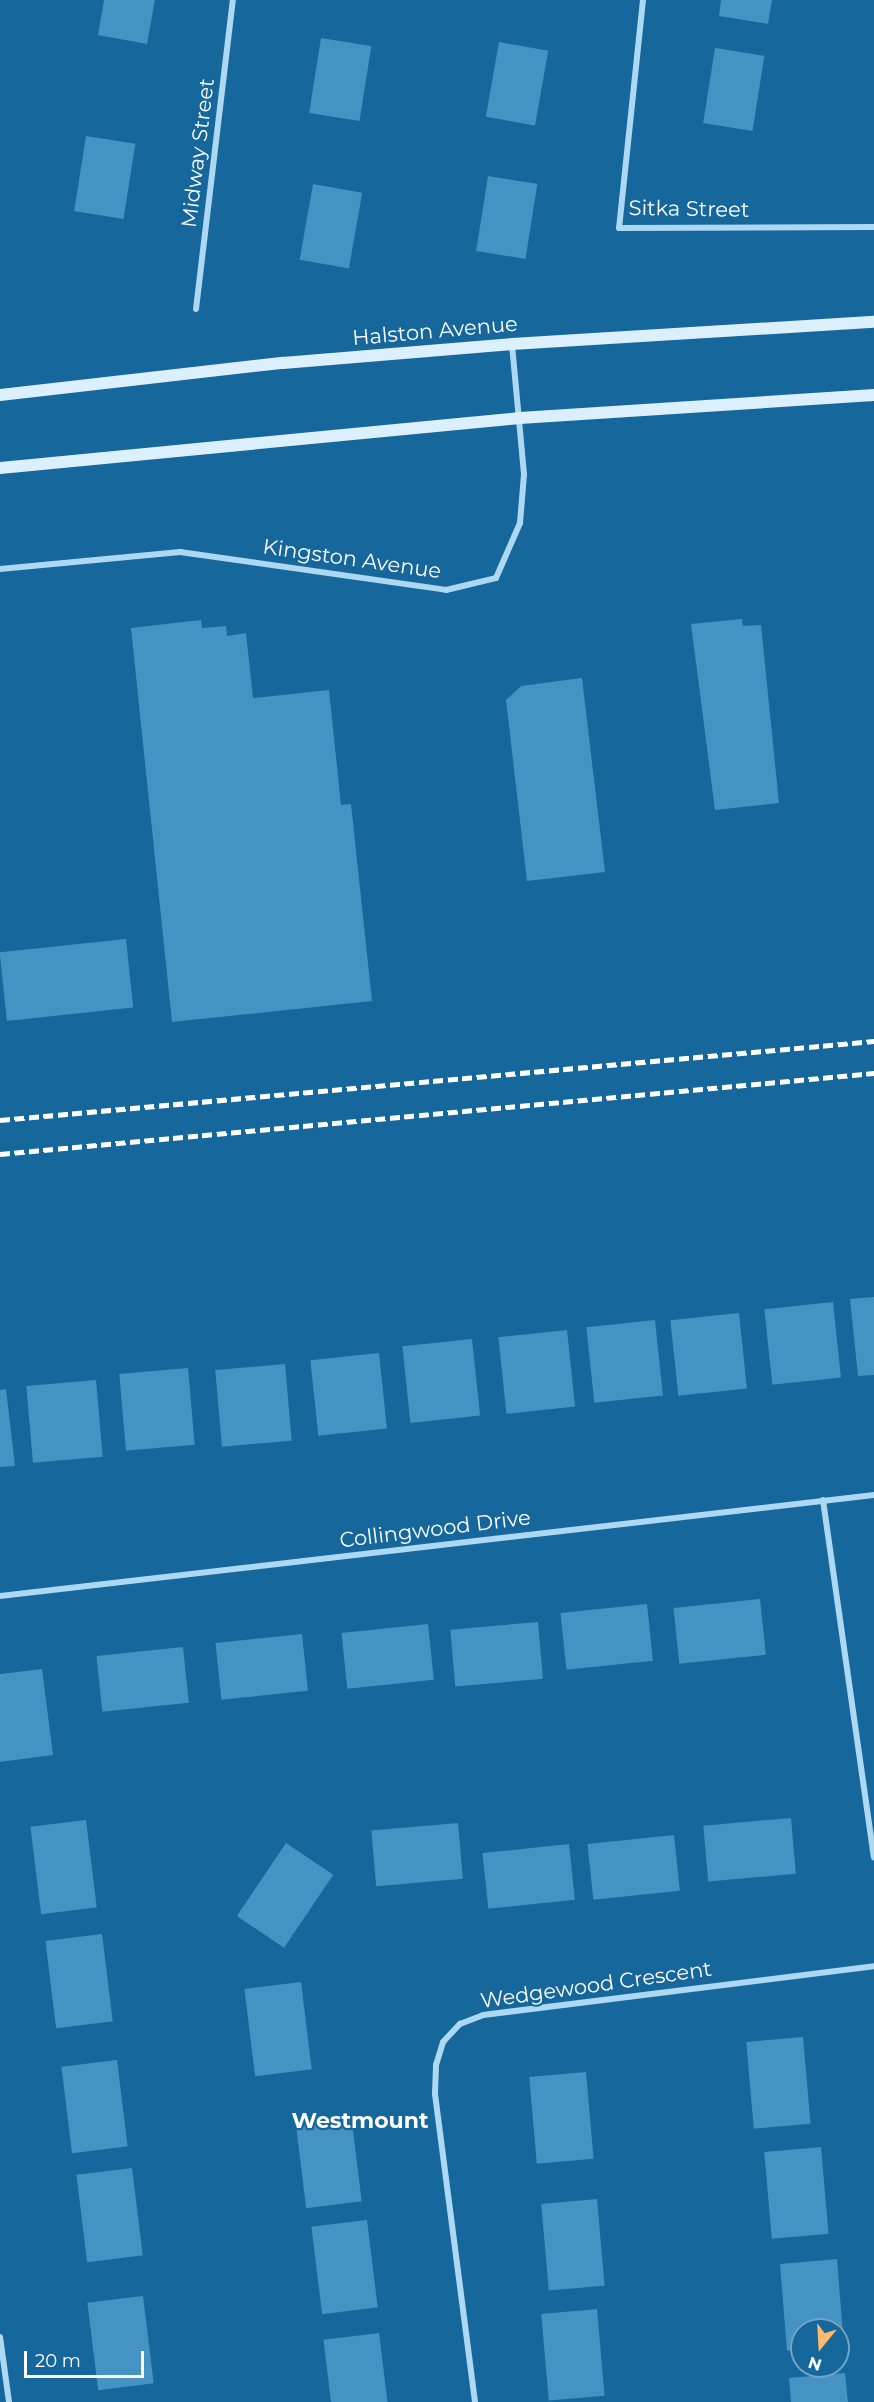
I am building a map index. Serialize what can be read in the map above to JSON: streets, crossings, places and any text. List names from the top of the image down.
{
  "streets": {
    "main road": ["Halston Avenue"],
    "street": [
      "Midway Street",
      "Sitka Street",
      "Kingston Avenue",
      "Collingwood Drive",
      "Wedgewood Crescent"
    ]
  },
  "crossings": [
    ["Halston Avenue", "Kingston Avenue"]
  ],
  "districts": ["Westmount"],
  "scale_bar": "20 m",
  "north": "bottom"
}
